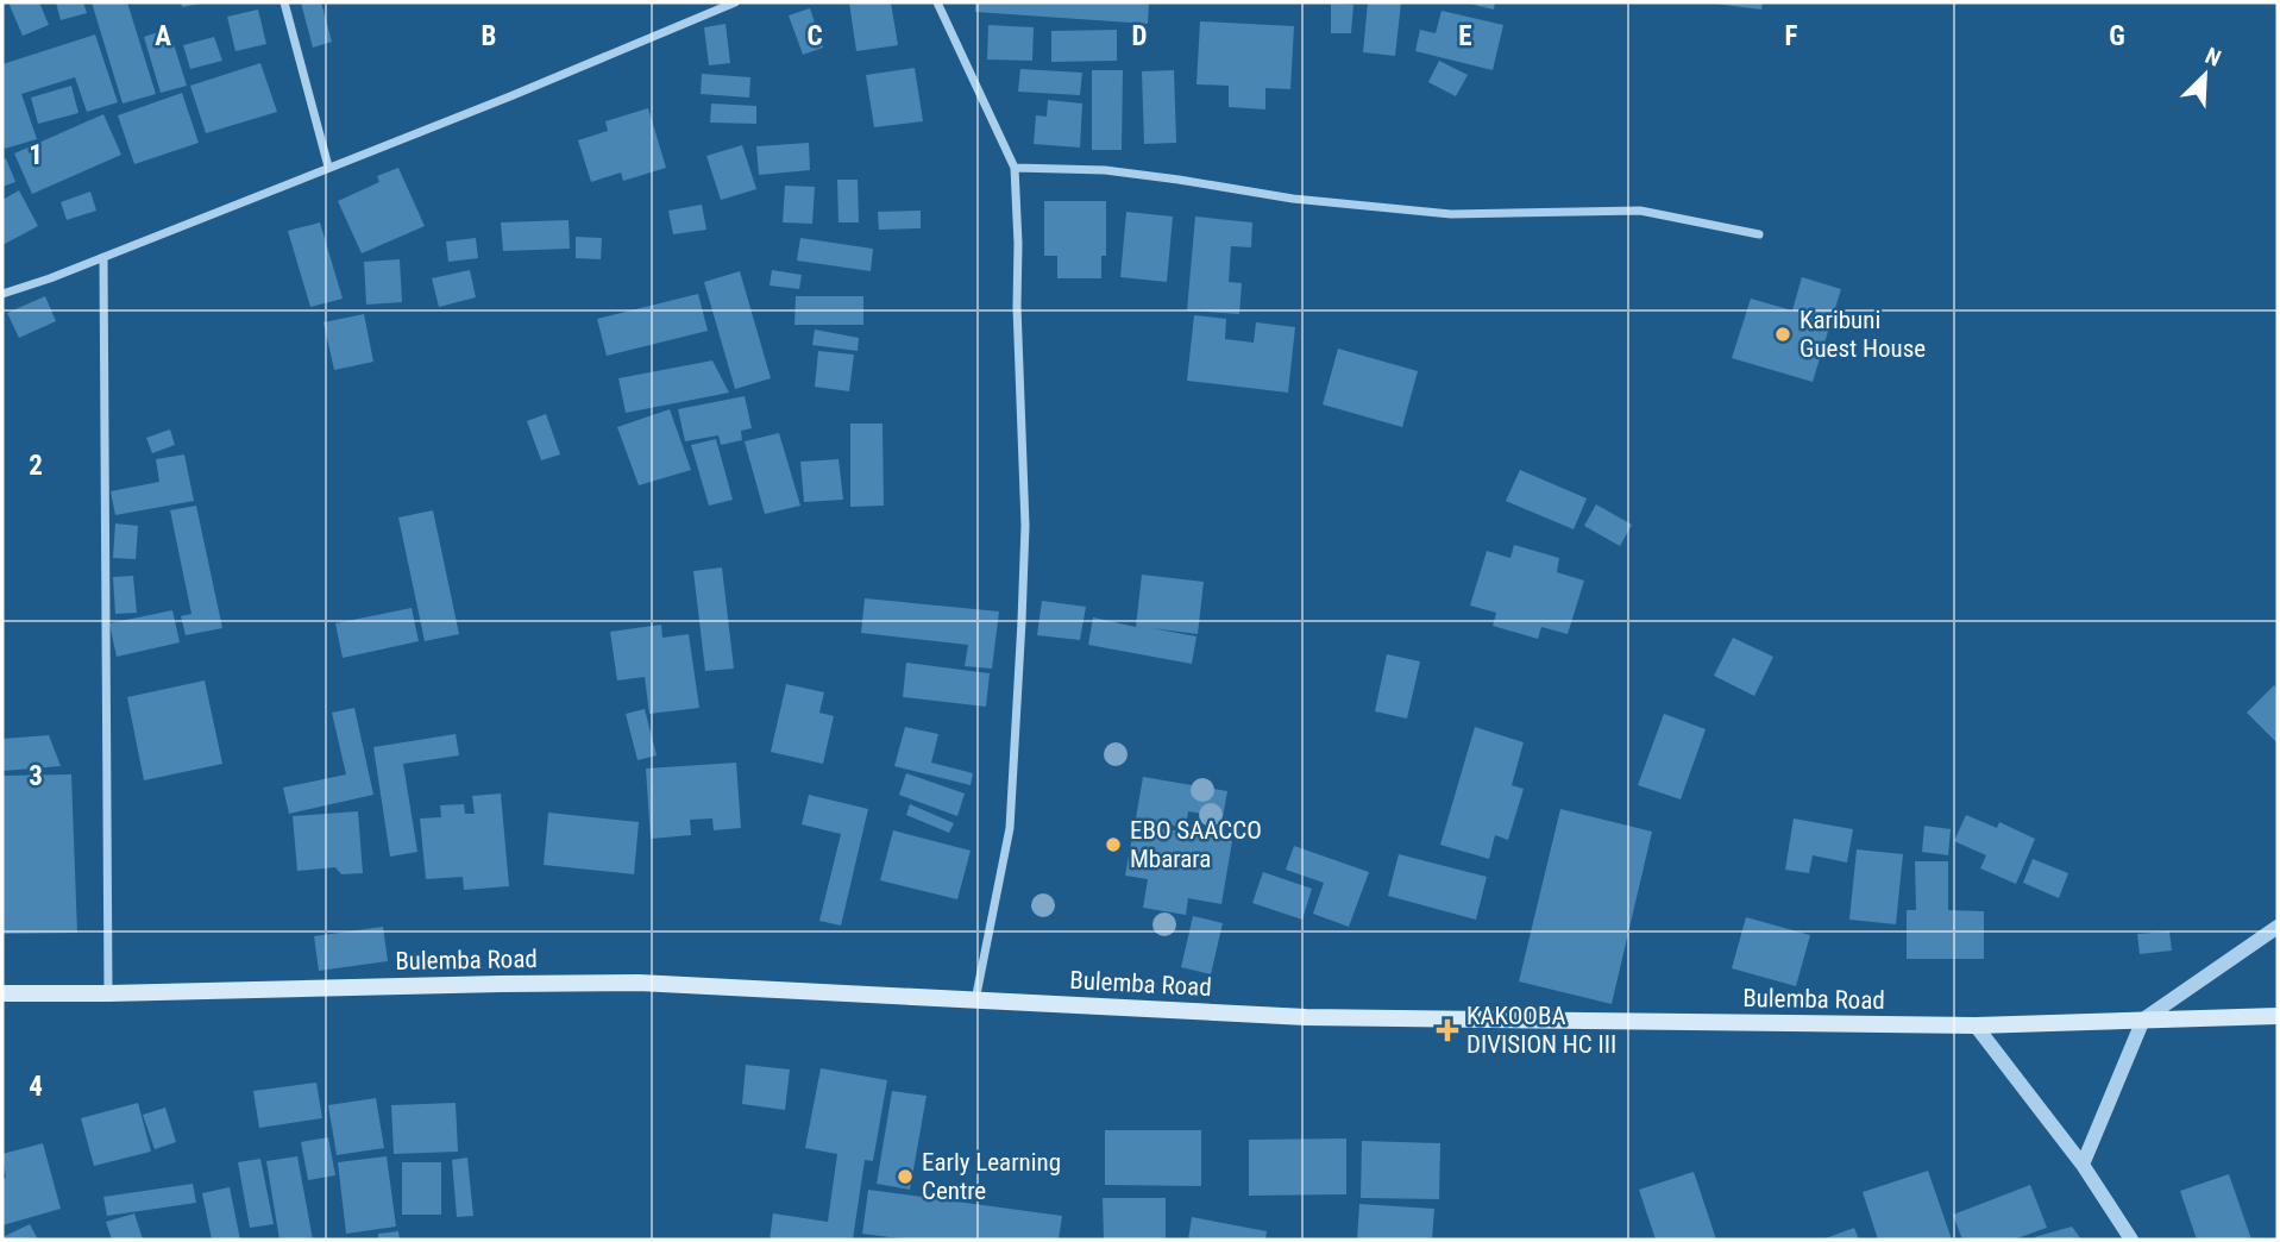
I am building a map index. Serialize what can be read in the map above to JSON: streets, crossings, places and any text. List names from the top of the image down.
{
  "streets": {
    "main road": ["Bulemba Road"]
  },
  "places": {
    "other": ["Karibuni Guest House", "EBO SAACCO Mbarara", "Early Learning Centre"],
    "health": ["KAKOOBA DIVISION HC III"]
  },
  "north": "top right",
  "grid": {
    "columns": [
      "A",
      "B",
      "C",
      "D",
      "E",
      "F",
      "G"
    ],
    "rows": [
      "1",
      "2",
      "3",
      "4"
    ]
  }
}
